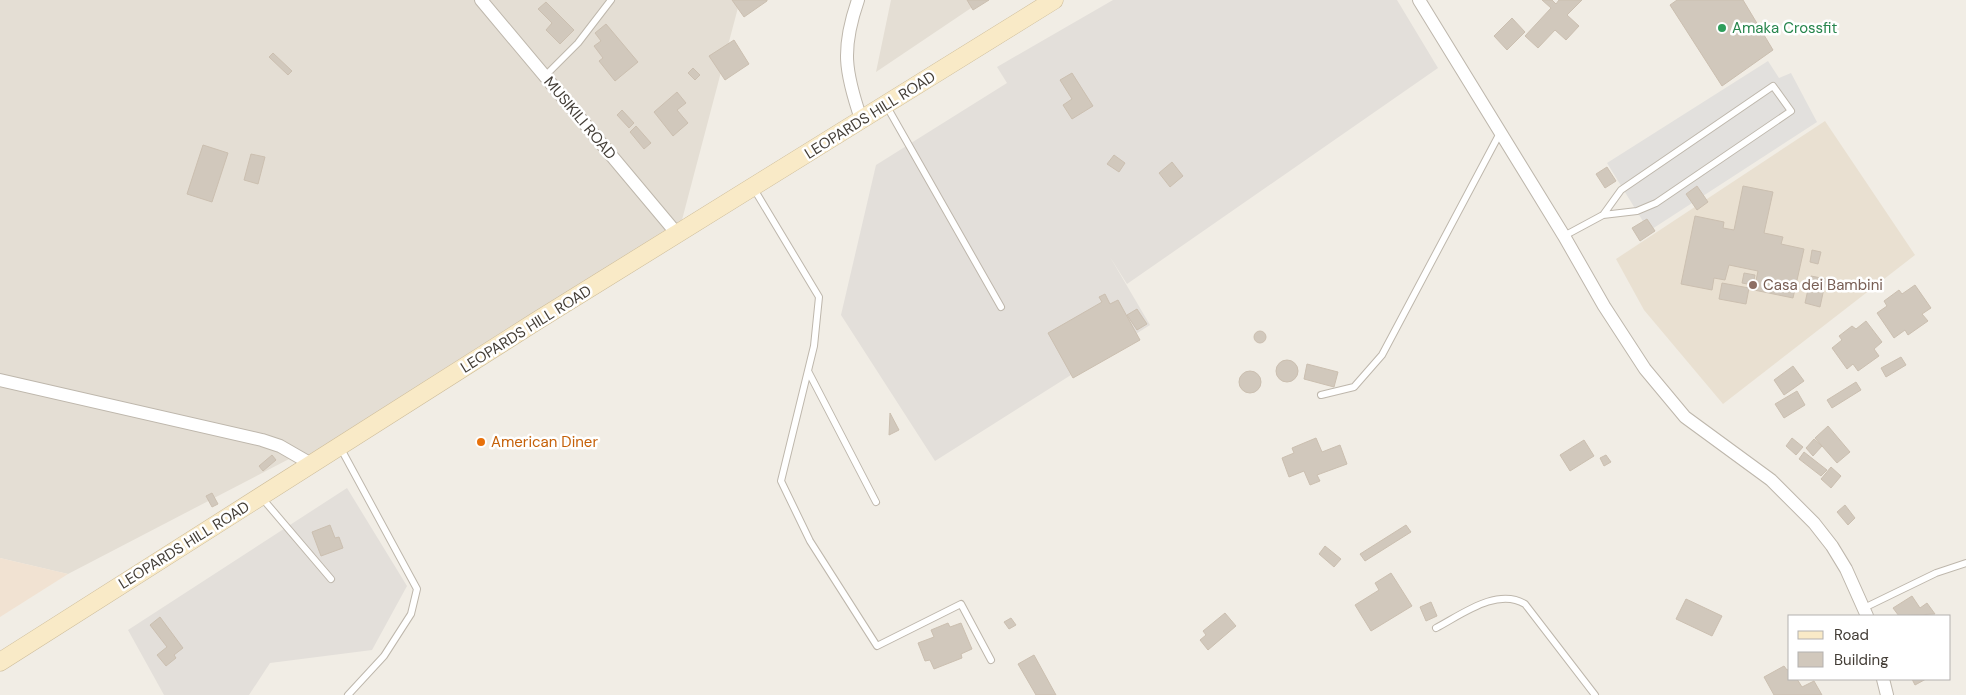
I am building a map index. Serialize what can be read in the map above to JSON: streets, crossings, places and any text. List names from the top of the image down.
{
  "streets": {
    "main road": ["LEOPARDS HILL ROAD"],
    "street": ["MUSIKILI ROAD"]
  },
  "crossings": [
    ["LEOPARDS HILL ROAD", "MUSIKILI ROAD"]
  ],
  "places": ["Amaka Crossfit", "Casa dei Bambini", "American Diner"],
  "legend": ["Road", "Building"]
}
